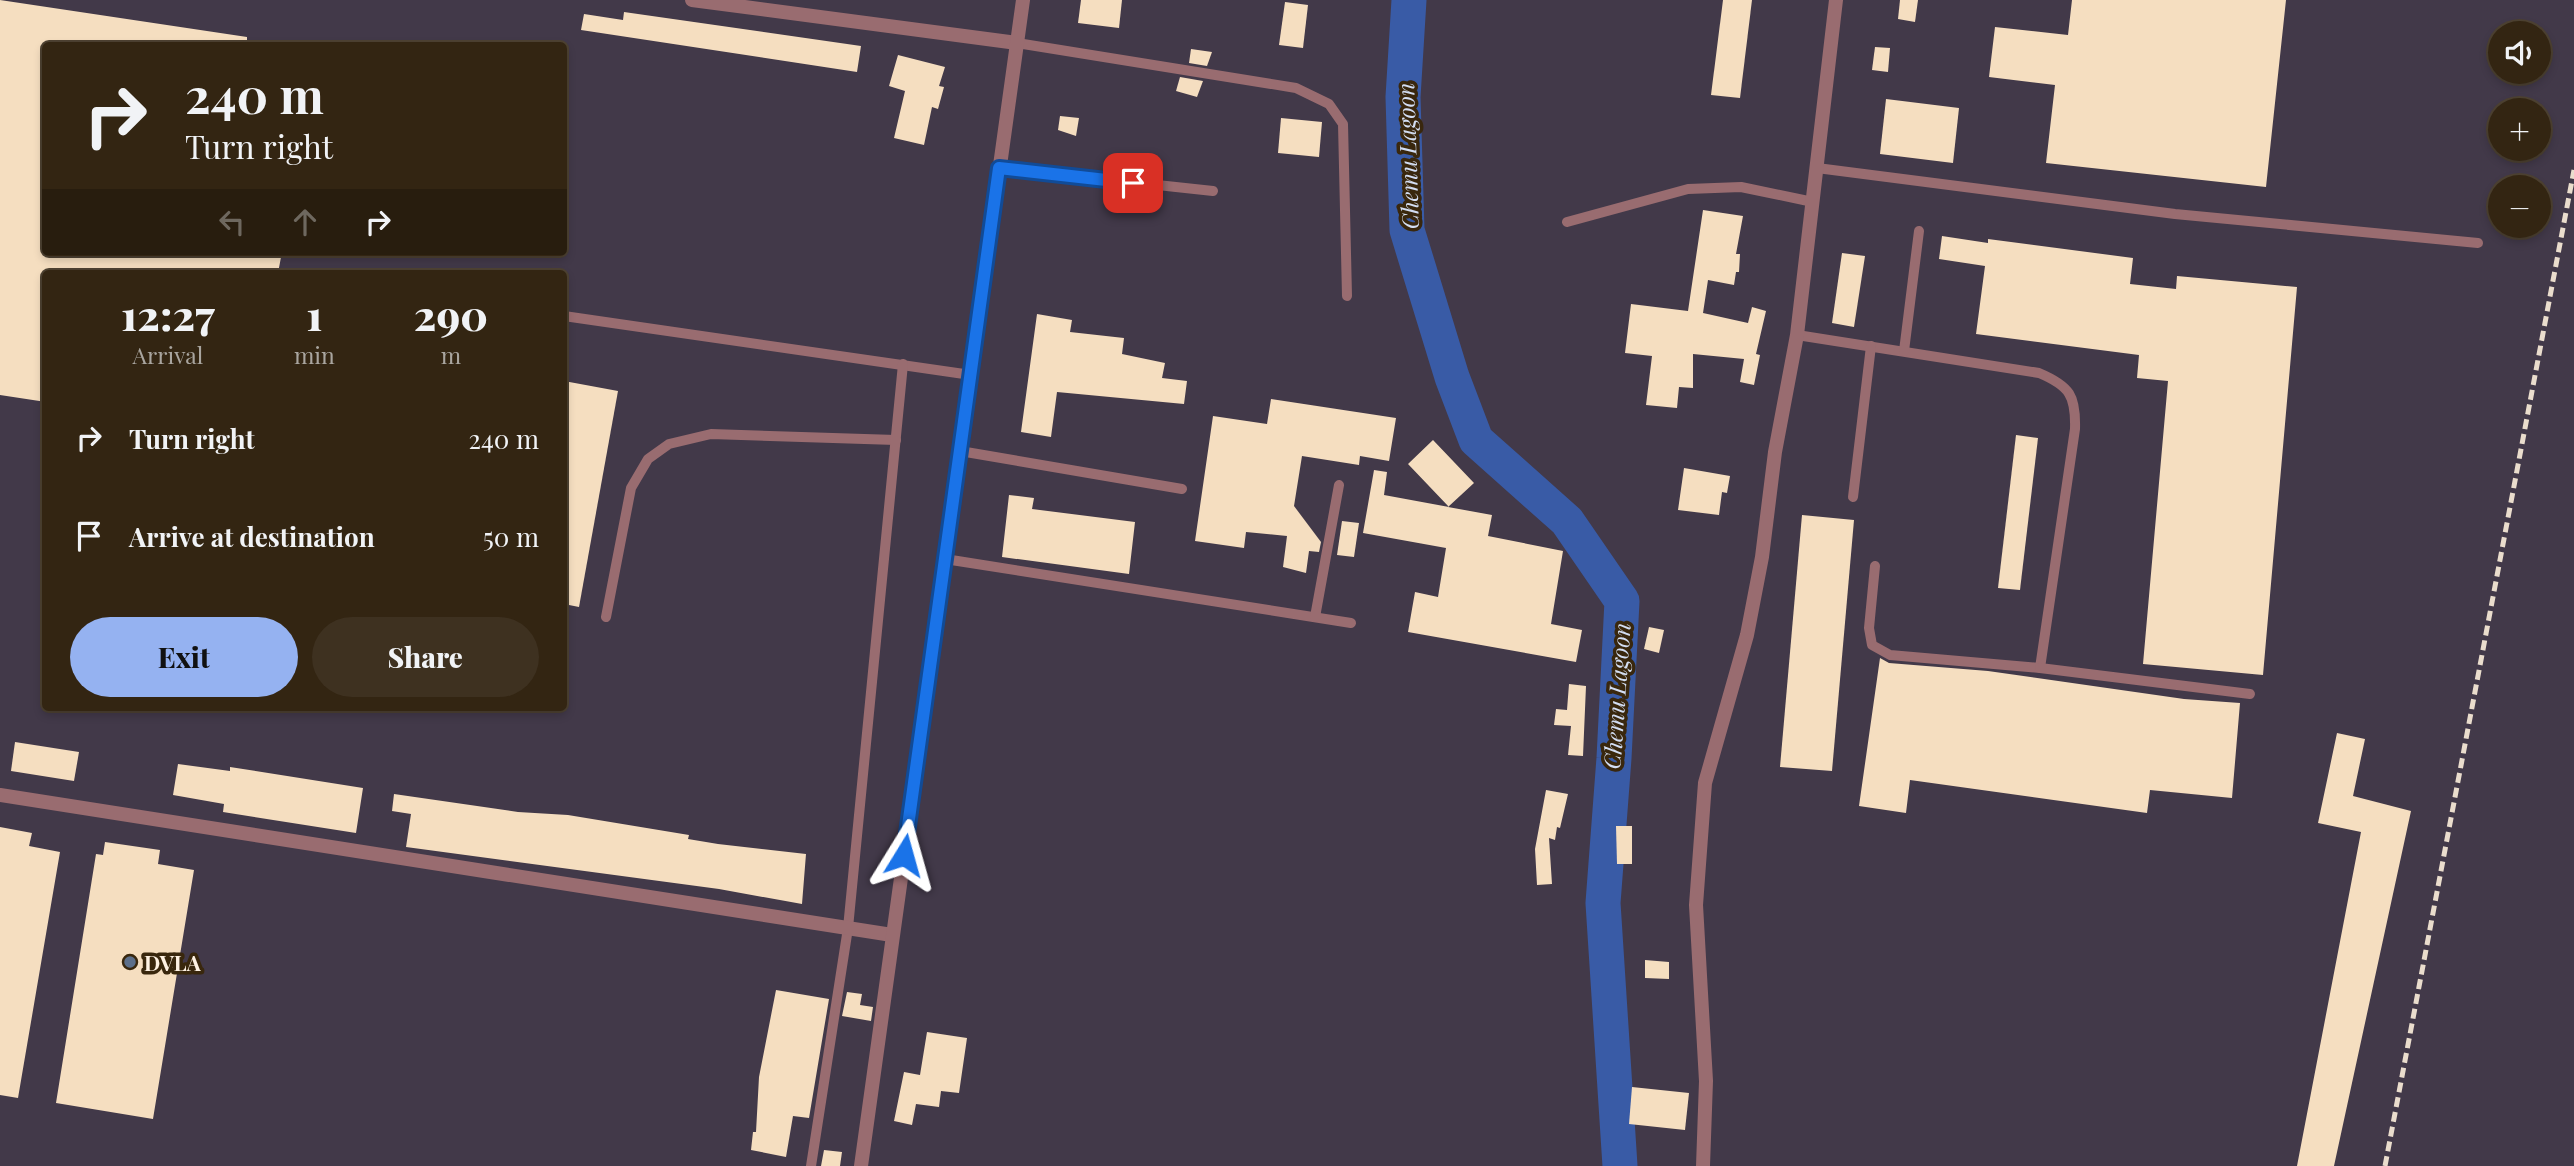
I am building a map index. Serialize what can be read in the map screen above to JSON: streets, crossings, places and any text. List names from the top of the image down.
{
  "water": ["Chemu Lagoon"],
  "places": ["DVLA"],
  "page": {
    "map_buttons": ["+", "−"],
    "turn": ["240 m", "Turn right"],
    "eta": [
      "12:27",
      "Arrival",
      "1",
      "min",
      "290",
      "m"
    ],
    "list": [
      {
        "name": "Turn right",
        "value": "240 m"
      },
      {
        "name": "Arrive at destination",
        "value": "50 m"
      }
    ],
    "buttons": ["Exit", "Share"]
  }
}
